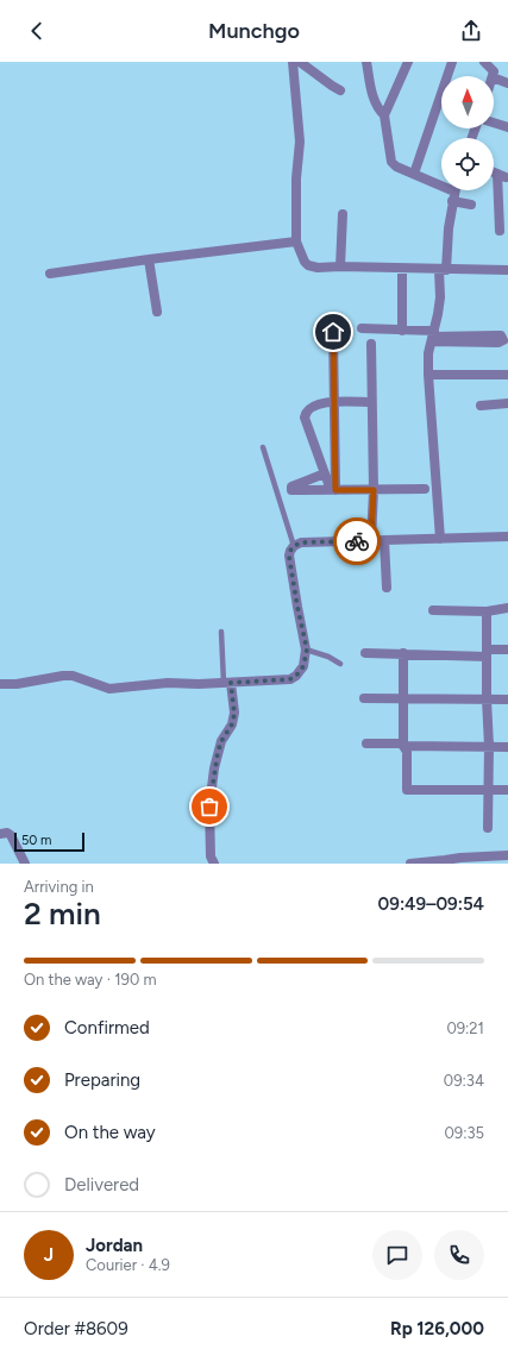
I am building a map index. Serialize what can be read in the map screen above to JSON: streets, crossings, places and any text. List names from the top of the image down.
{
  "scale_bar": "50 m",
  "north": "top",
  "page": {
    "header": "Munchgo",
    "scale": "50 m",
    "heading": ["2 min", "Arriving in", "09:49–09:54"],
    "panel": [
      "Jordan",
      "Courier · 4.9",
      "Order #8609",
      "Rp 126,000"
    ],
    "bar": "On the way · 190 m",
    "list": [
      ["Confirmed", "09:21"],
      ["Preparing", "09:34"],
      ["On the way", "09:35"],
      "Delivered"
    ],
    "round": "J"
  }
}
